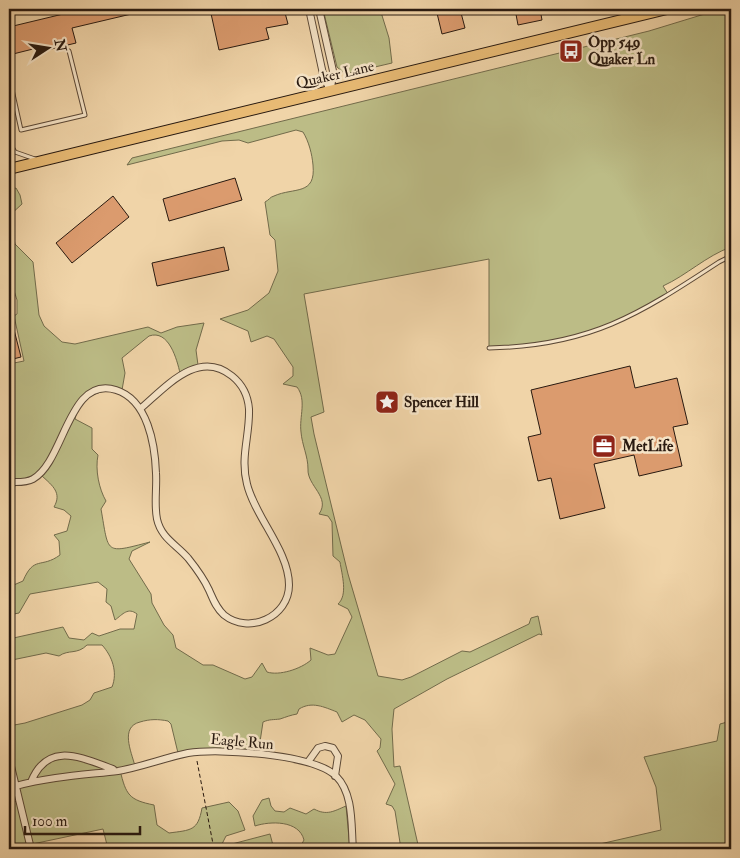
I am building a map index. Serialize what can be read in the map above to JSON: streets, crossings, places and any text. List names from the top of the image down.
{
  "streets": {
    "main road": ["Quaker Lane"],
    "street": ["Eagle Run"]
  },
  "places": {
    "bus stop": ["Opp 549 Quaker Ln"],
    "place": ["Spencer Hill"],
    "office": ["MetLife"]
  },
  "scale_bar": "100 m",
  "north": "right"
}
